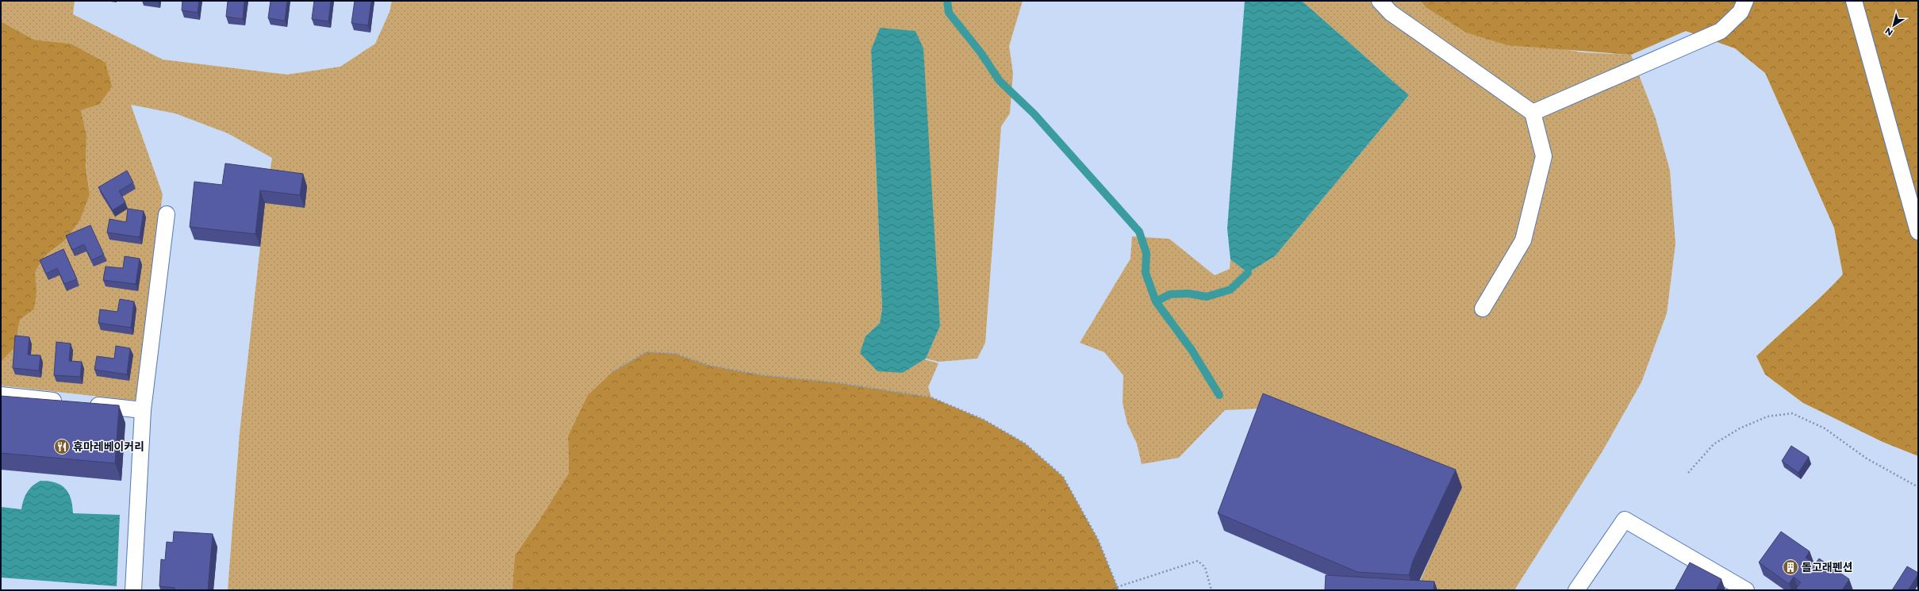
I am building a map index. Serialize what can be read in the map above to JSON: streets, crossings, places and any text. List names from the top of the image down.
{
  "places": {
    "restaurant": ["휴마레베이커리"],
    "building": ["돌고래펜션"]
  },
  "north": "bottom left"
}
